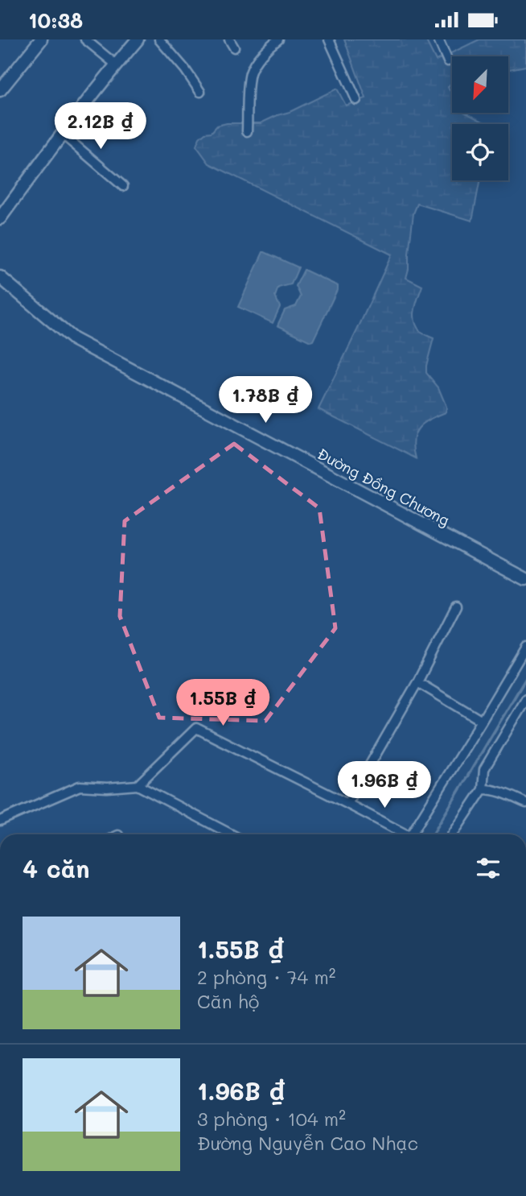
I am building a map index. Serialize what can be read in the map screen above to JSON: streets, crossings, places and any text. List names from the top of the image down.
{
  "streets": {
    "street": ["Đường Đồng Chương"]
  },
  "north": "bottom left",
  "page": {
    "status": "10:38",
    "price": [
      "2.12B ₫",
      "1.78B ₫",
      "1.55B ₫",
      "1.96B ₫"
    ],
    "heading": "4 căn",
    "list": [
      {
        "name": "1.55B ₫",
        "note": "2 phòng · 74 m² · Căn hộ"
      },
      {
        "name": "1.96B ₫",
        "note": "3 phòng · 104 m² · Đường Nguyễn Cao Nhạc"
      }
    ]
  }
}
